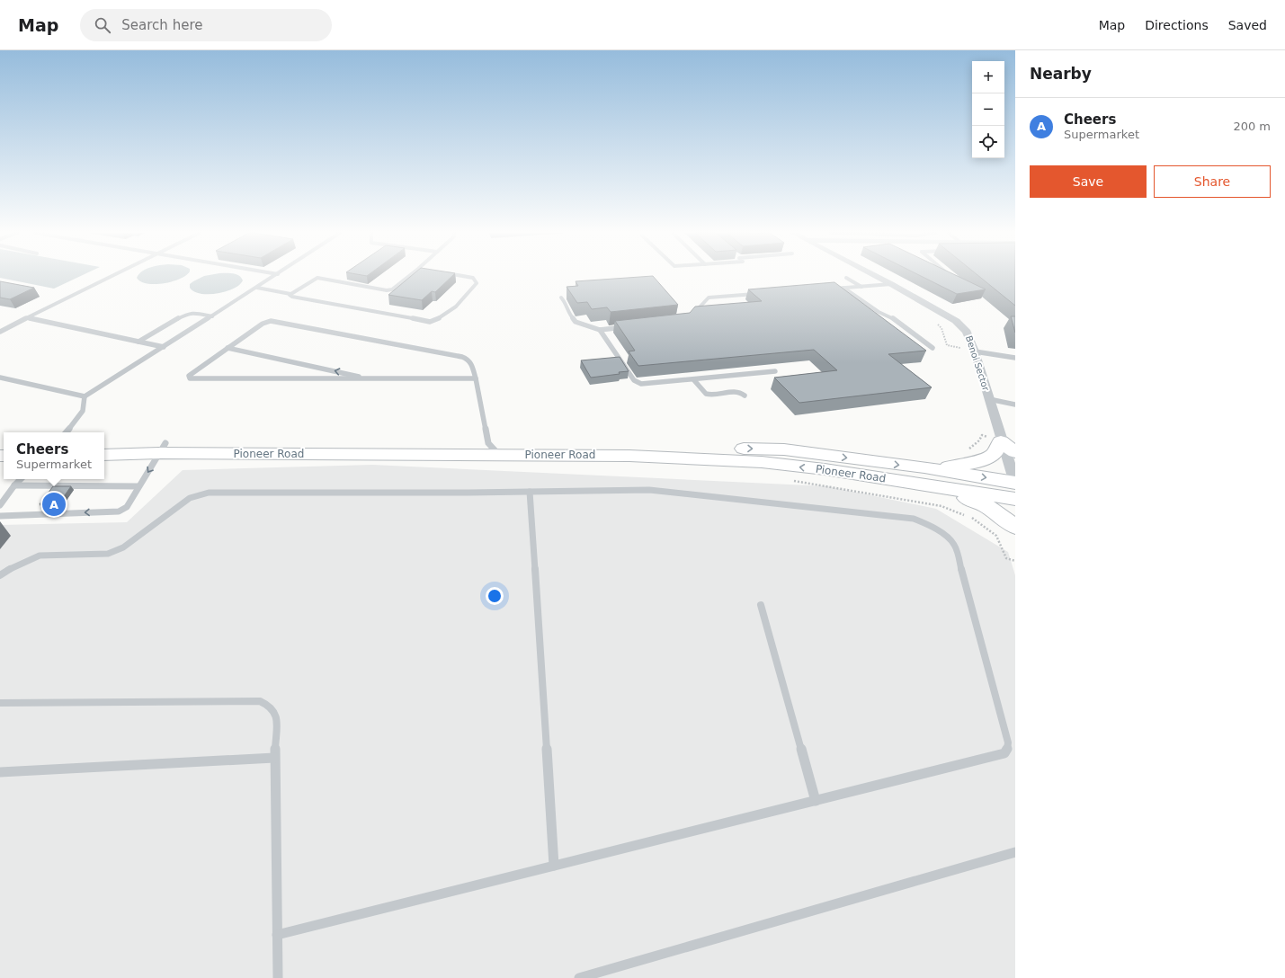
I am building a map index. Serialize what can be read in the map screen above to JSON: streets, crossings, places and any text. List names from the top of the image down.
{
  "streets": {
    "main road": ["Pioneer Road"],
    "street": ["Benoi Sector"]
  },
  "crossings": [
    ["Benoi Sector", "Pioneer Road"]
  ],
  "page": {
    "header": "Map",
    "search": "Search here",
    "nav": ["Map", "Directions", "Saved"],
    "heading": "Nearby",
    "map_buttons": ["+", "−"],
    "list": [
      {
        "mark": "A",
        "name": "Cheers",
        "note": "Supermarket",
        "value": "200 m"
      }
    ],
    "buttons": ["Save", "Share"],
    "popup": ["Cheers", "Supermarket"],
    "pins": "A"
  }
}
